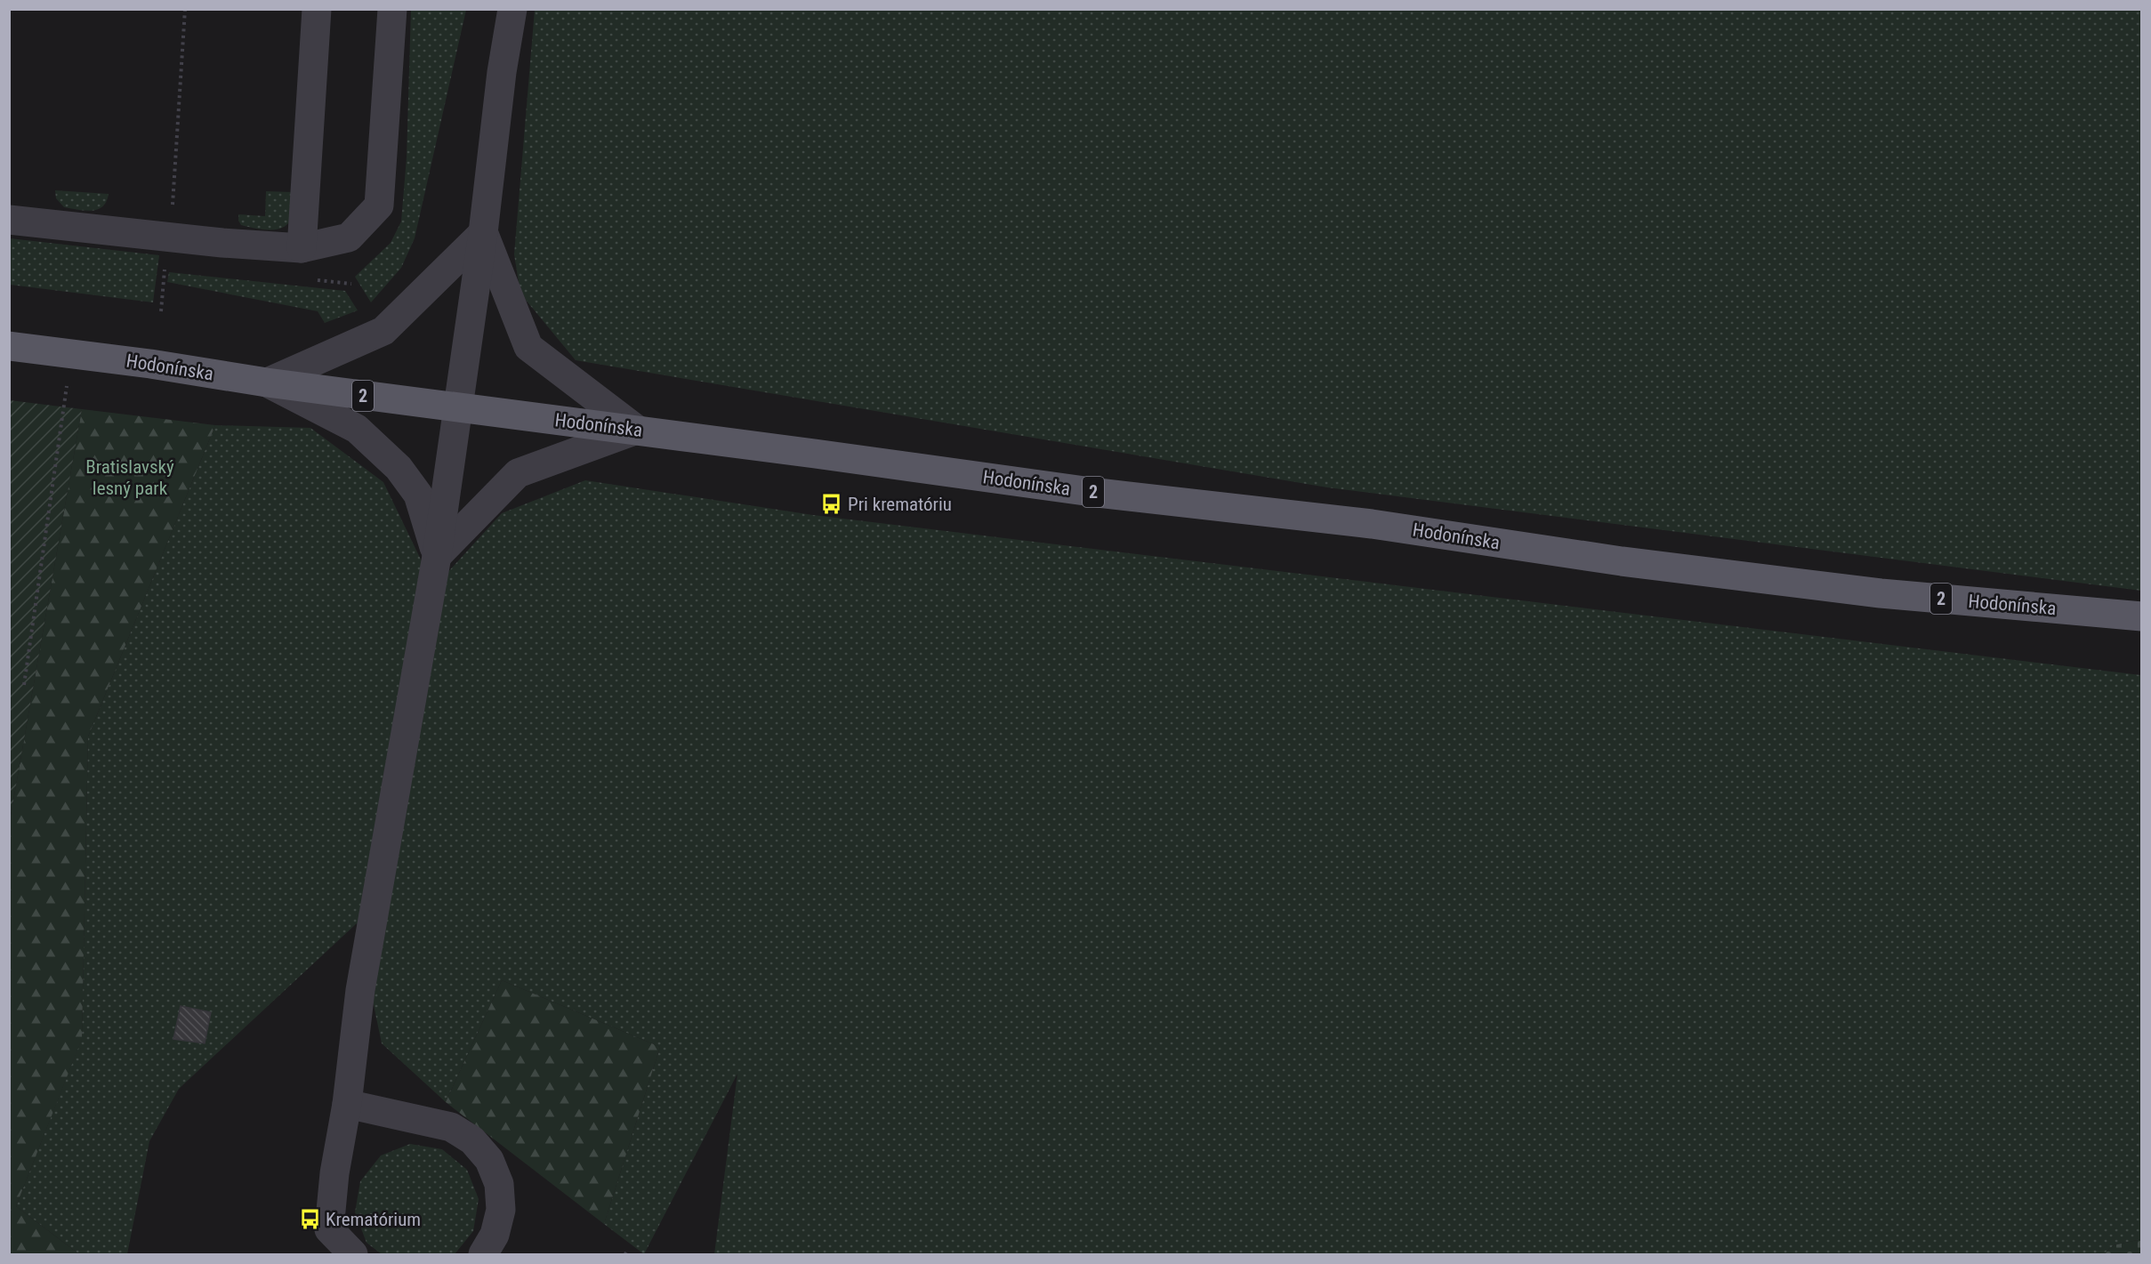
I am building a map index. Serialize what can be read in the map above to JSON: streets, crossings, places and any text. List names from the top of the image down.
{
  "streets": {
    "main road": ["Hodonínska", "2"]
  },
  "parks": ["Bratislavský lesný park"],
  "places": {
    "bus stop": ["Pri krematóriu", "Krematórium"]
  }
}
